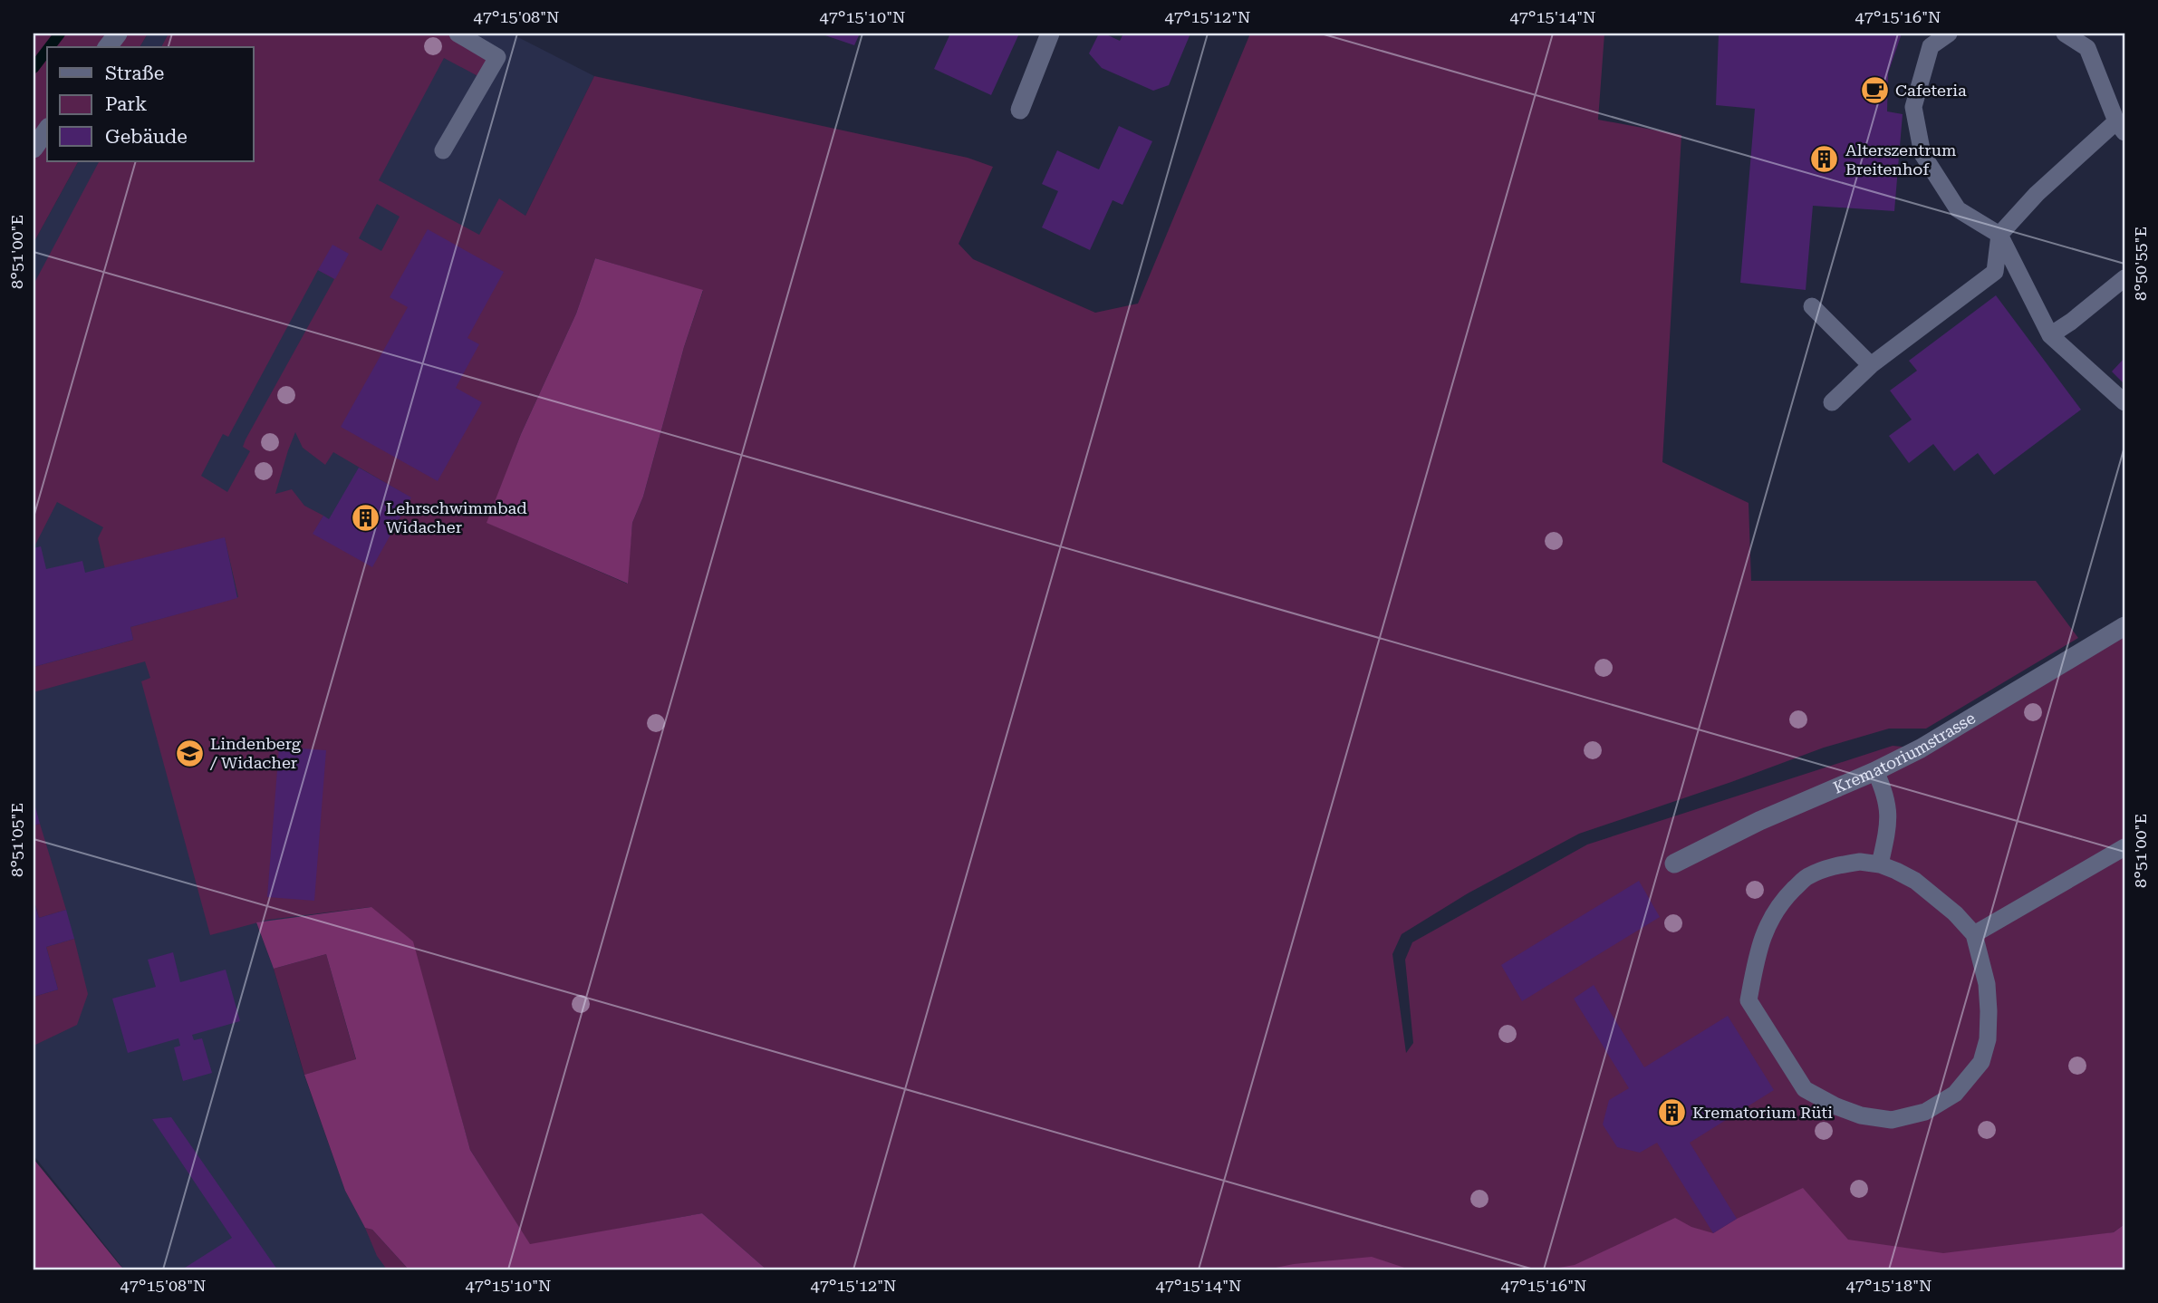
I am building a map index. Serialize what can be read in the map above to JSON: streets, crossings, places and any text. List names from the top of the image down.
{
  "streets": {
    "street": ["Krematoriumstrasse"]
  },
  "places": {
    "cafe": ["Cafeteria"],
    "building": ["Alterszentrum Breitenhof", "Lehrschwimmbad Widacher", "Krematorium Rüti"],
    "school or university": ["Lindenberg / Widacher"]
  },
  "legend": ["Straße", "Park", "Gebäude"],
  "coordinates": [
    "47°15'08\"N",
    "47°15'10\"N",
    "47°15'12\"N",
    "47°15'14\"N",
    "47°15'16\"N",
    "8°51'00\"E",
    "8°50'55\"E",
    "8°51'05\"E",
    "47°15'18\"N"
  ]
}
